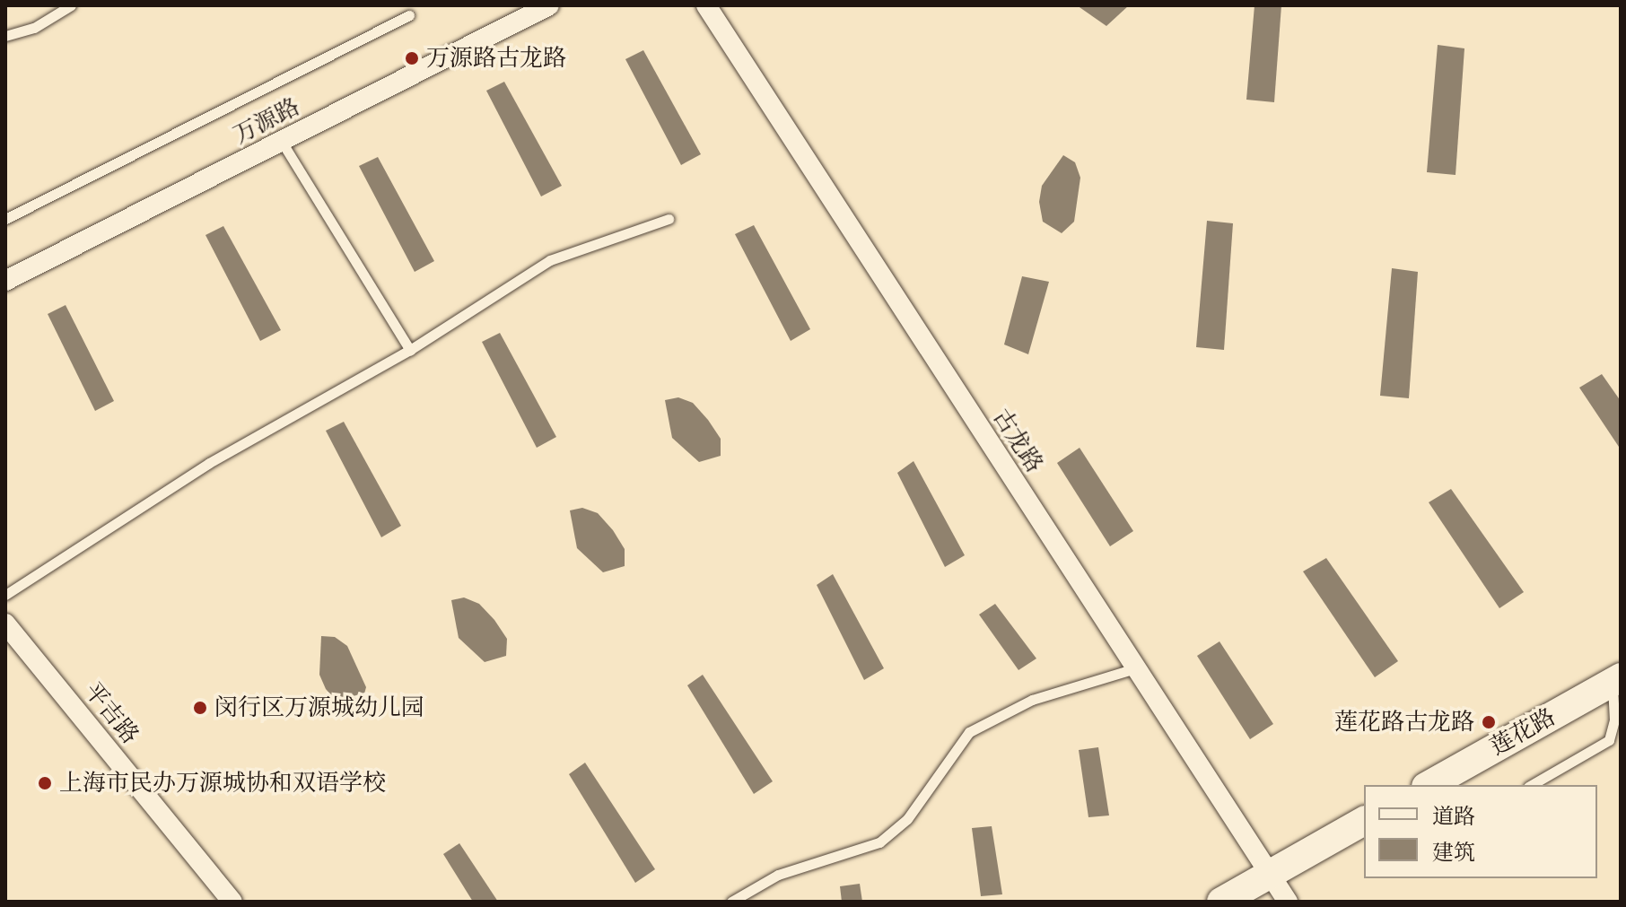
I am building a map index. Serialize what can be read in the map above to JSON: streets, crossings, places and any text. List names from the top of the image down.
{
  "streets": {
    "main road": ["莲花路"],
    "street": ["万源路", "古龙路", "平吉路"]
  },
  "places": [
    "万源路古龙路",
    "闵行区万源城幼儿园",
    "莲花路古龙路",
    "上海市民办万源城协和双语学校"
  ],
  "legend": ["道路", "建筑"]
}
